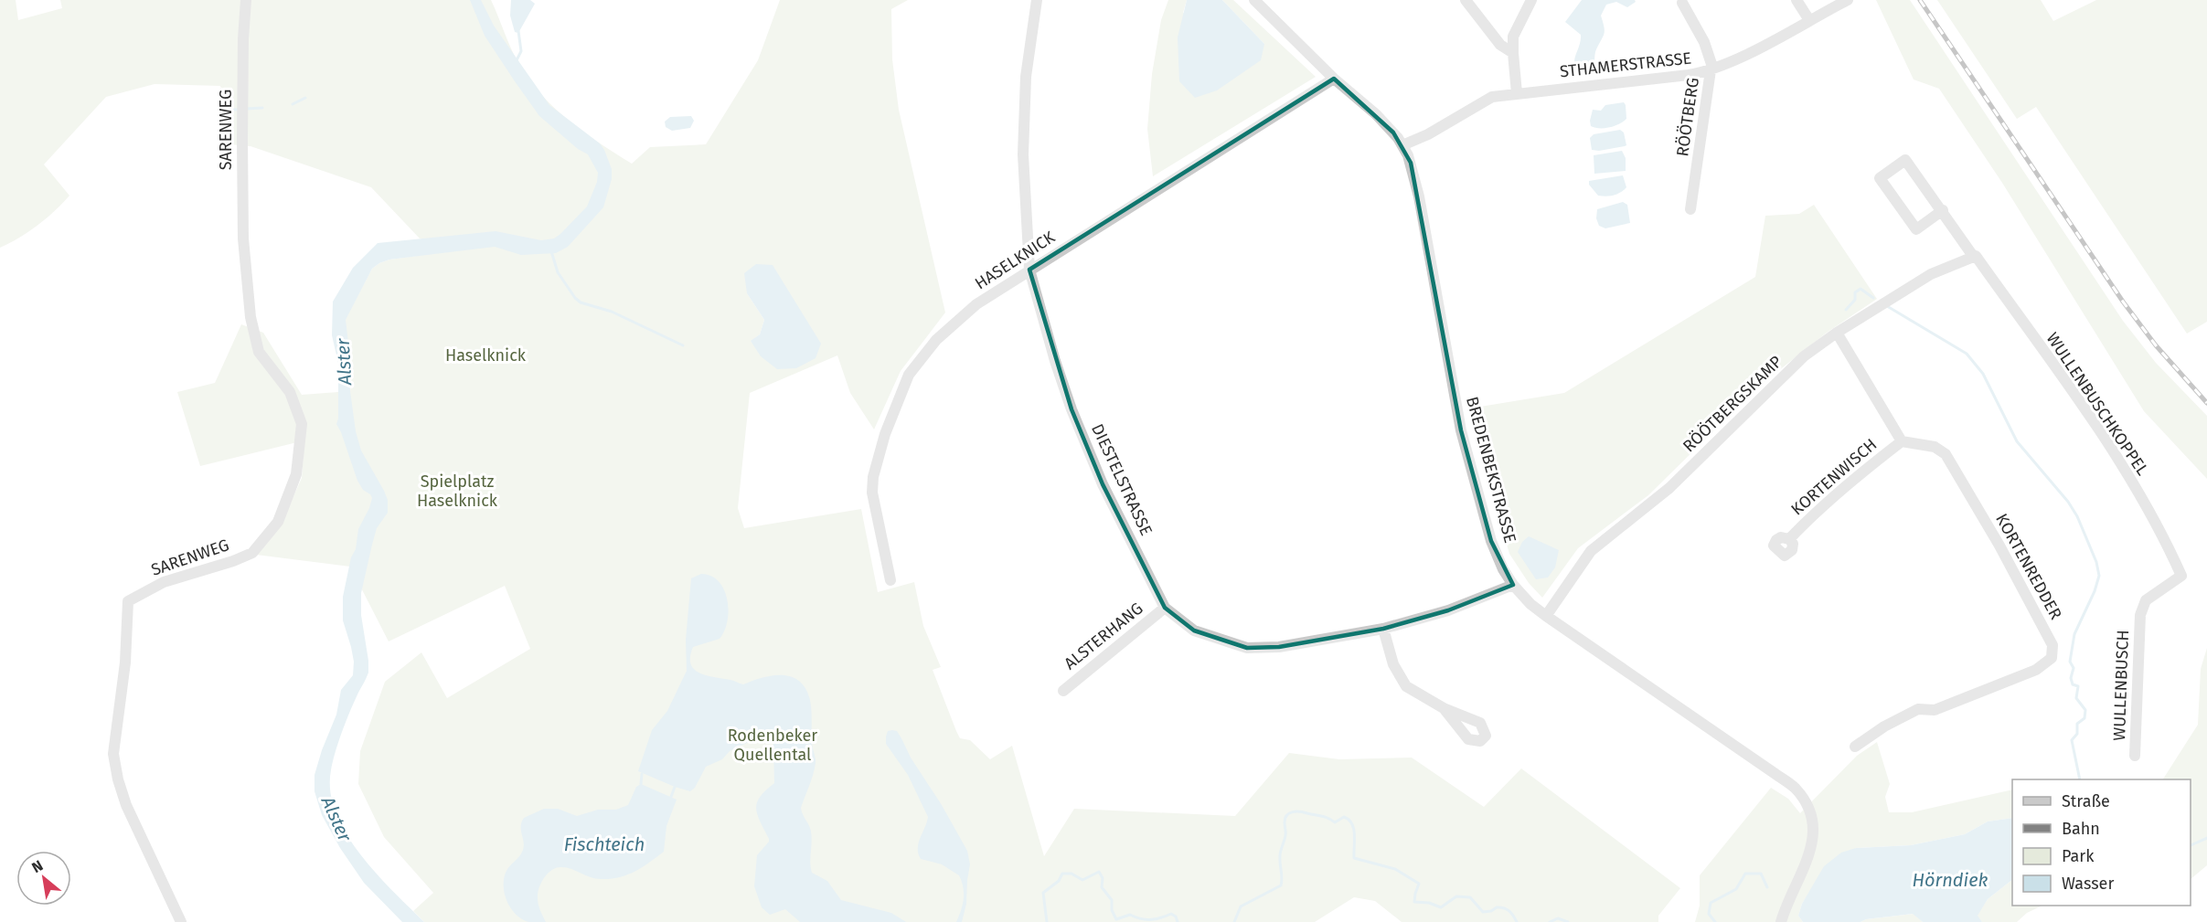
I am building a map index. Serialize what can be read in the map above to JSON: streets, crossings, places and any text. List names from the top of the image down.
{
  "streets": {
    "street": [
      "STHAMERSTRASSE",
      "RÖÖTBERG",
      "SARENWEG",
      "HASELKNICK",
      "RÖÖTBERGSKAMP",
      "WULLENBUSCHKOPPEL",
      "BREDENBEKSTRASSE",
      "KORTENWISCH",
      "DIESTELSTRASSE",
      "KORTENREDDER",
      "ALSTERHANG",
      "WULLENBUSCH"
    ]
  },
  "crossings": [
    ["STHAMERSTRASSE", "RÖÖTBERG"],
    ["STHAMERSTRASSE", "BREDENBEKSTRASSE"],
    ["HASELKNICK", "BREDENBEKSTRASSE"],
    ["HASELKNICK", "DIESTELSTRASSE"],
    ["RÖÖTBERGSKAMP", "WULLENBUSCHKOPPEL"],
    ["RÖÖTBERGSKAMP", "BREDENBEKSTRASSE"],
    ["WULLENBUSCHKOPPEL", "WULLENBUSCH"],
    ["BREDENBEKSTRASSE", "DIESTELSTRASSE"],
    ["KORTENWISCH", "KORTENREDDER"],
    ["DIESTELSTRASSE", "ALSTERHANG"]
  ],
  "water": ["Alster", "Fischteich", "Hörndiek"],
  "parks": ["Haselknick", "Spielplatz Haselknick", "Rodenbeker Quellental"],
  "legend": [
    "Straße",
    "Bahn",
    "Park",
    "Wasser"
  ],
  "north": "top left"
}
